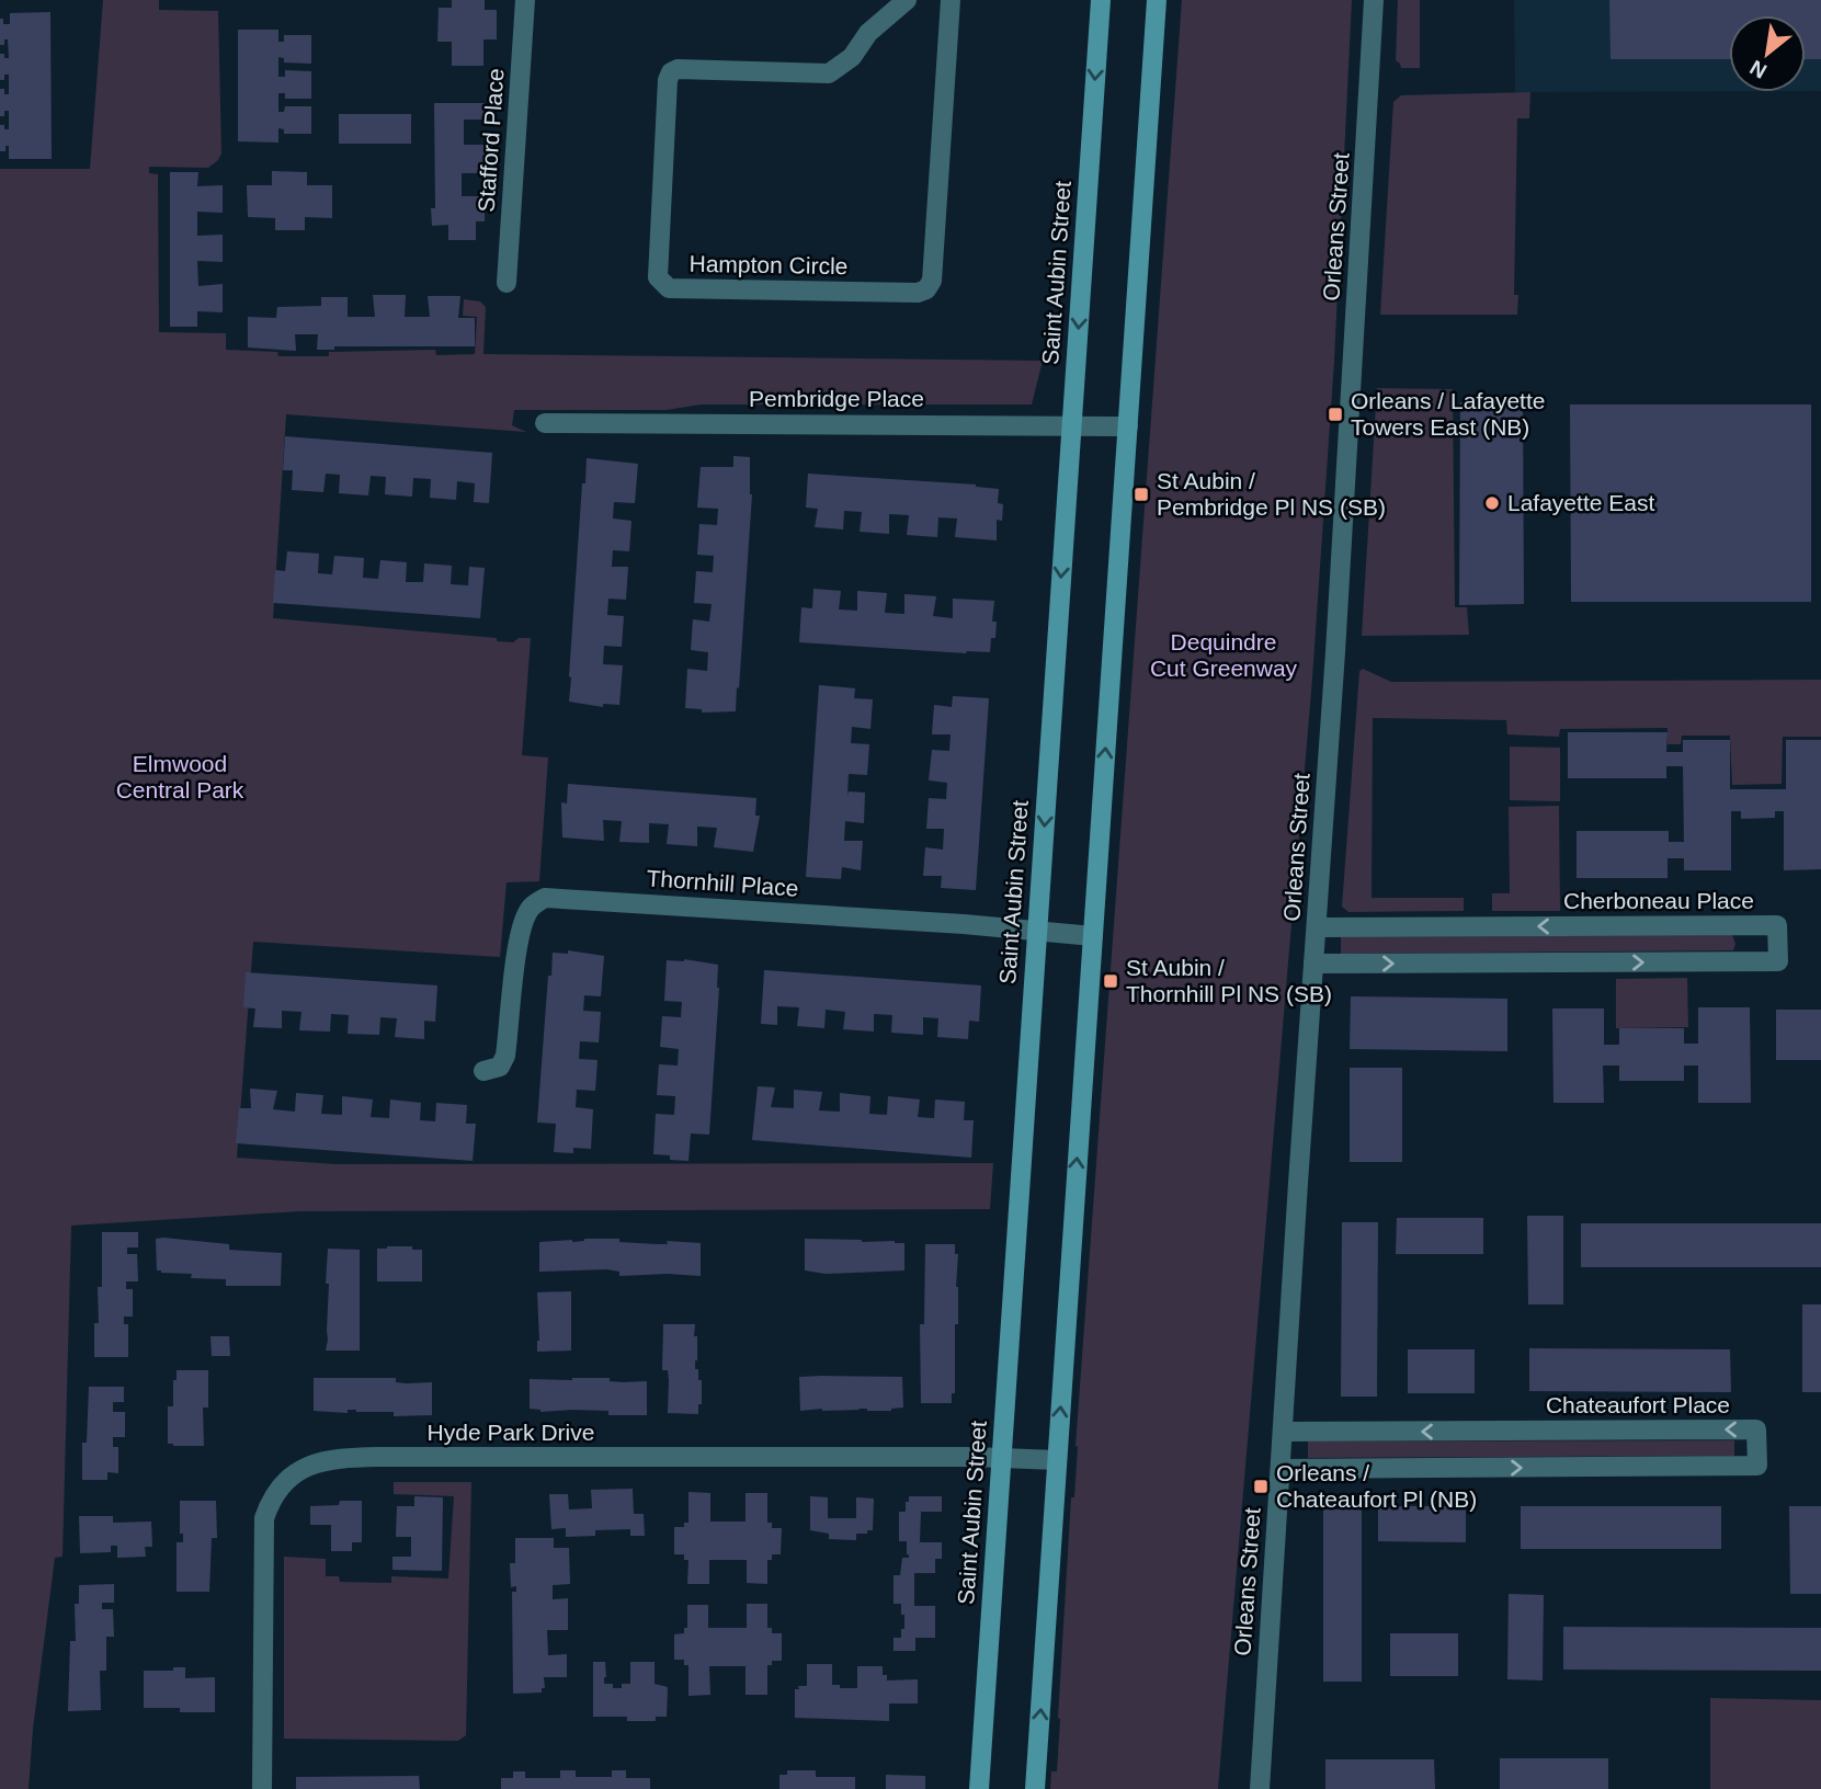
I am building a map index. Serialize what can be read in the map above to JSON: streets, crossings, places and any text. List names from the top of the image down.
{
  "streets": {
    "main road": ["Saint Aubin Street"],
    "street": [
      "Stafford Place",
      "Orleans Street",
      "Hampton Circle",
      "Pembridge Place",
      "Thornhill Place",
      "Cherboneau Place",
      "Chateaufort Place",
      "Hyde Park Drive"
    ]
  },
  "crossings": [
    ["Orleans Street", "Cherboneau Place"],
    ["Orleans Street", "Chateaufort Place"],
    ["Saint Aubin Street", "Pembridge Place"],
    ["Saint Aubin Street", "Thornhill Place"],
    ["Saint Aubin Street", "Hyde Park Drive"]
  ],
  "parks": ["Dequindre Cut Greenway", "Elmwood Central Park"],
  "places": {
    "transit": [
      "Orleans / Lafayette Towers East (NB)",
      "St Aubin / Pembridge Pl NS (SB)",
      "St Aubin / Thornhill Pl NS (SB)",
      "Orleans / Chateaufort Pl (NB)"
    ],
    "other": ["Lafayette East"]
  },
  "north": "bottom left"
}
